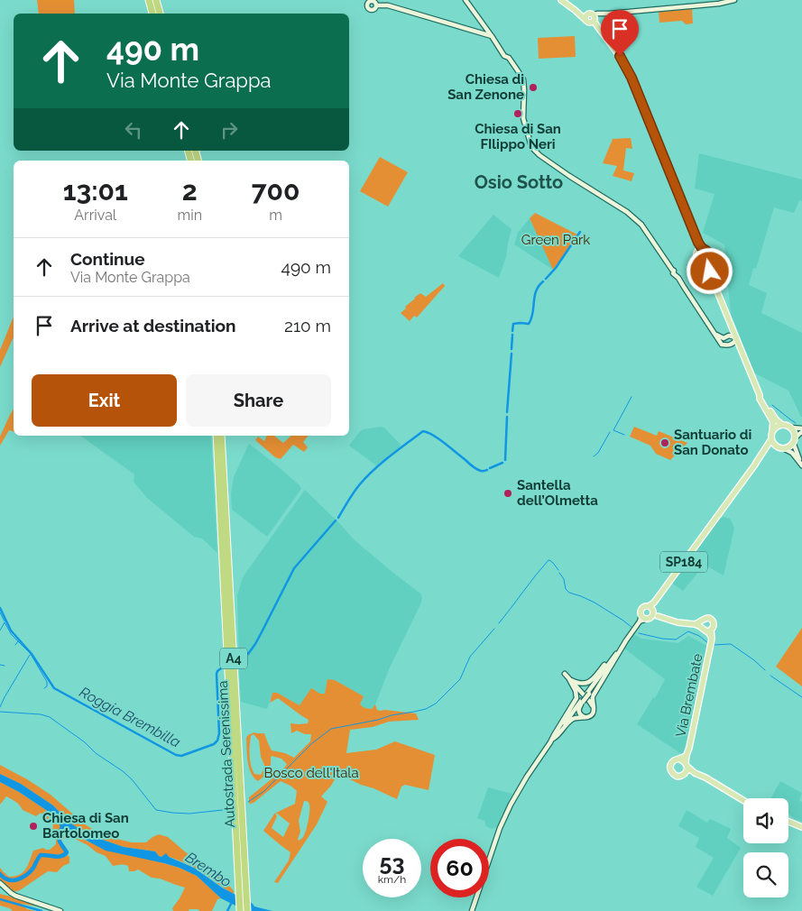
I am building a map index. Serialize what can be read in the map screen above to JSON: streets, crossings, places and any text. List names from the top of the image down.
{
  "streets": {
    "highway": ["A4", "Autostrada Serenissima"],
    "main road": ["SP184", "Via Brembate"]
  },
  "crossings": [
    ["SP184", "Via Brembate"]
  ],
  "districts": ["Osio Sotto"],
  "water": ["Roggia Brembilla", "Brembo"],
  "parks": ["Green Park", "Bosco dell'Itala"],
  "places": [
    "Chiesa di San Zenone",
    "Chiesa di San FIlippo Neri",
    "Santuario di San Donato",
    "Santella dell’Olmetta",
    "Chiesa di San Bartolomeo"
  ],
  "page": {
    "turn": ["490 m", "Via Monte Grappa"],
    "eta": [
      "13:01",
      "Arrival",
      "2",
      "min",
      "700",
      "m"
    ],
    "list": [
      {
        "name": "Continue",
        "note": "Via Monte Grappa",
        "value": "490 m"
      },
      {
        "name": "Arrive at destination",
        "value": "210 m"
      }
    ],
    "buttons": ["Exit", "Share"],
    "speed": "53 km/h",
    "limit": "60"
  }
}
